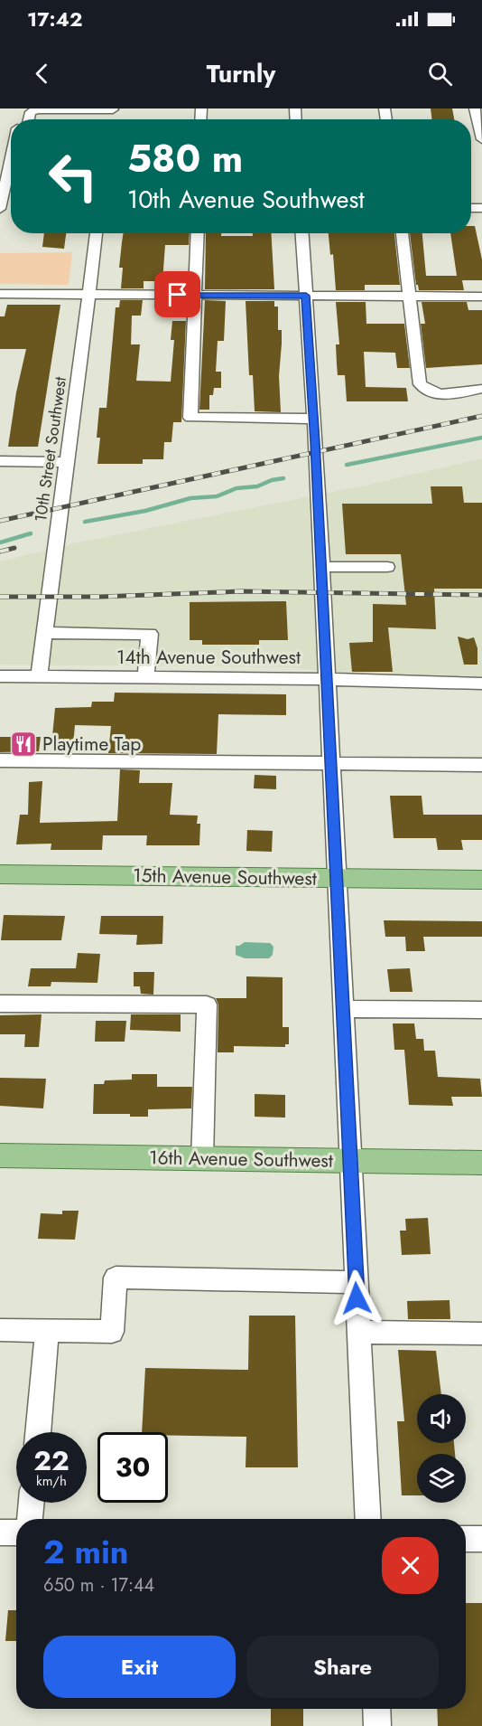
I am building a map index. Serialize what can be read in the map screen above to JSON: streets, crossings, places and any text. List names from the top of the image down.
{
  "streets": {
    "main road": ["15th Avenue Southwest", "16th Avenue Southwest"],
    "street": ["10th Street Southwest", "14th Avenue Southwest"]
  },
  "crossings": [
    ["10th Street Southwest", "14th Avenue Southwest"]
  ],
  "places": {
    "restaurant": ["Playtime Tap"]
  },
  "page": {
    "status": "17:42",
    "header": "Turnly",
    "turn": ["580 m", "10th Avenue Southwest"],
    "speed": "22 km/h",
    "limit": "30",
    "heading": ["2 min", "650 m · 17:44"],
    "buttons": ["Exit", "Share"]
  }
}
